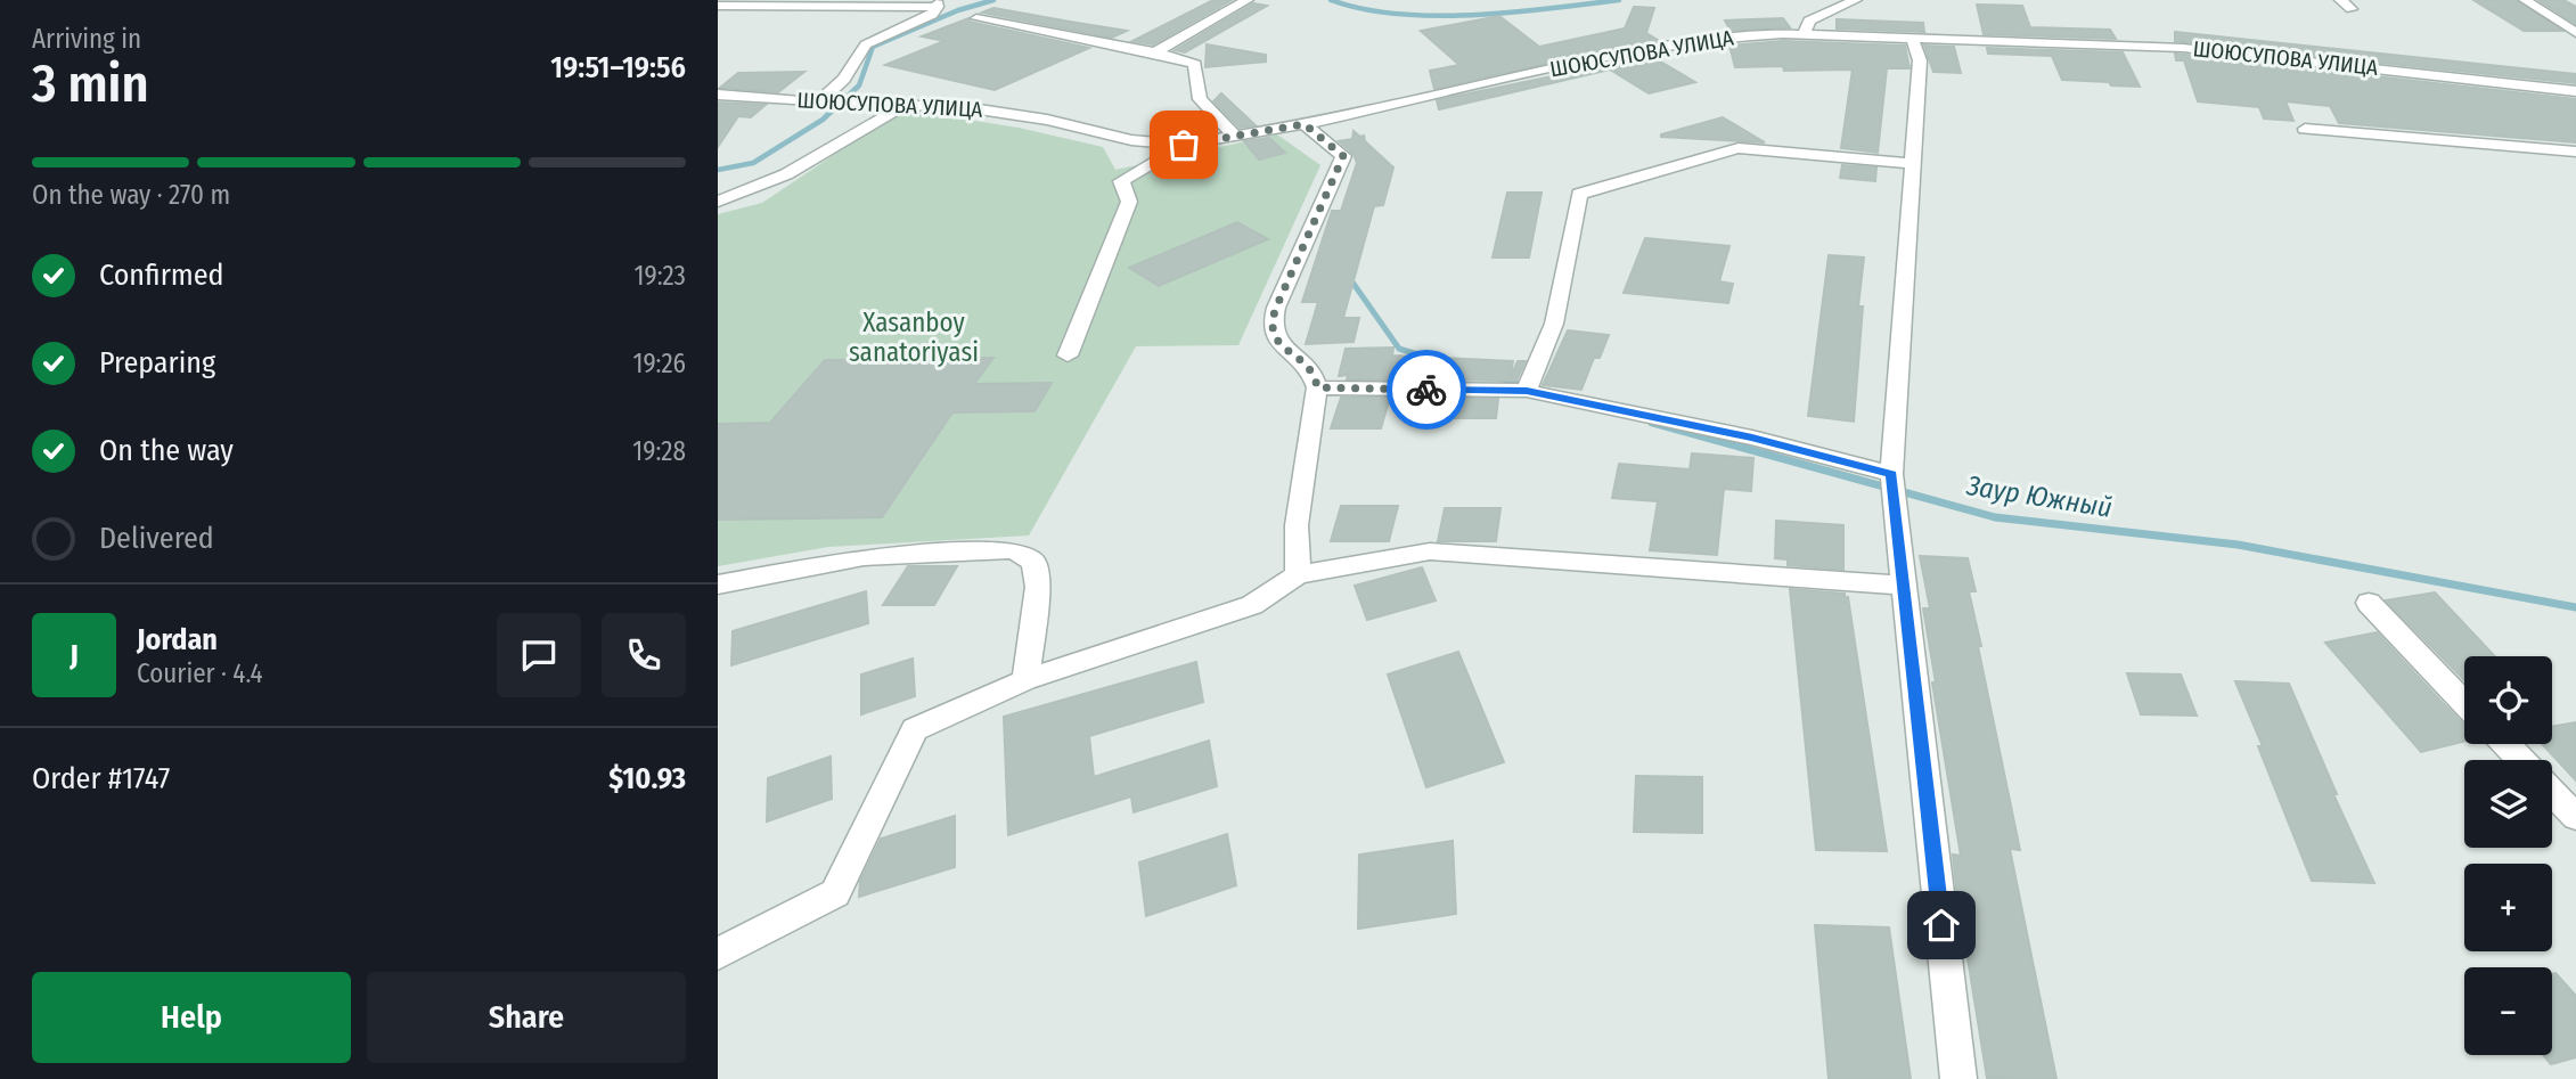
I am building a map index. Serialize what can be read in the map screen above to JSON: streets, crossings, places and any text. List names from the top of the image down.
{
  "streets": {
    "street": ["ШОЮСУПОВА УЛИЦА"]
  },
  "water": ["Заур Южный"],
  "parks": ["Xasanboy sanatoriyasi"],
  "page": {
    "heading": ["3 min", "Arriving in", "19:51–19:56"],
    "panel": [
      "Jordan",
      "Courier · 4.4",
      "Order #1747",
      "$10.93"
    ],
    "bar": "On the way · 270 m",
    "list": [
      ["Confirmed", "19:23"],
      ["Preparing", "19:26"],
      ["On the way", "19:28"],
      "Delivered"
    ],
    "round": "J",
    "map_buttons": ["+", "−"],
    "buttons": ["Help", "Share"]
  }
}
